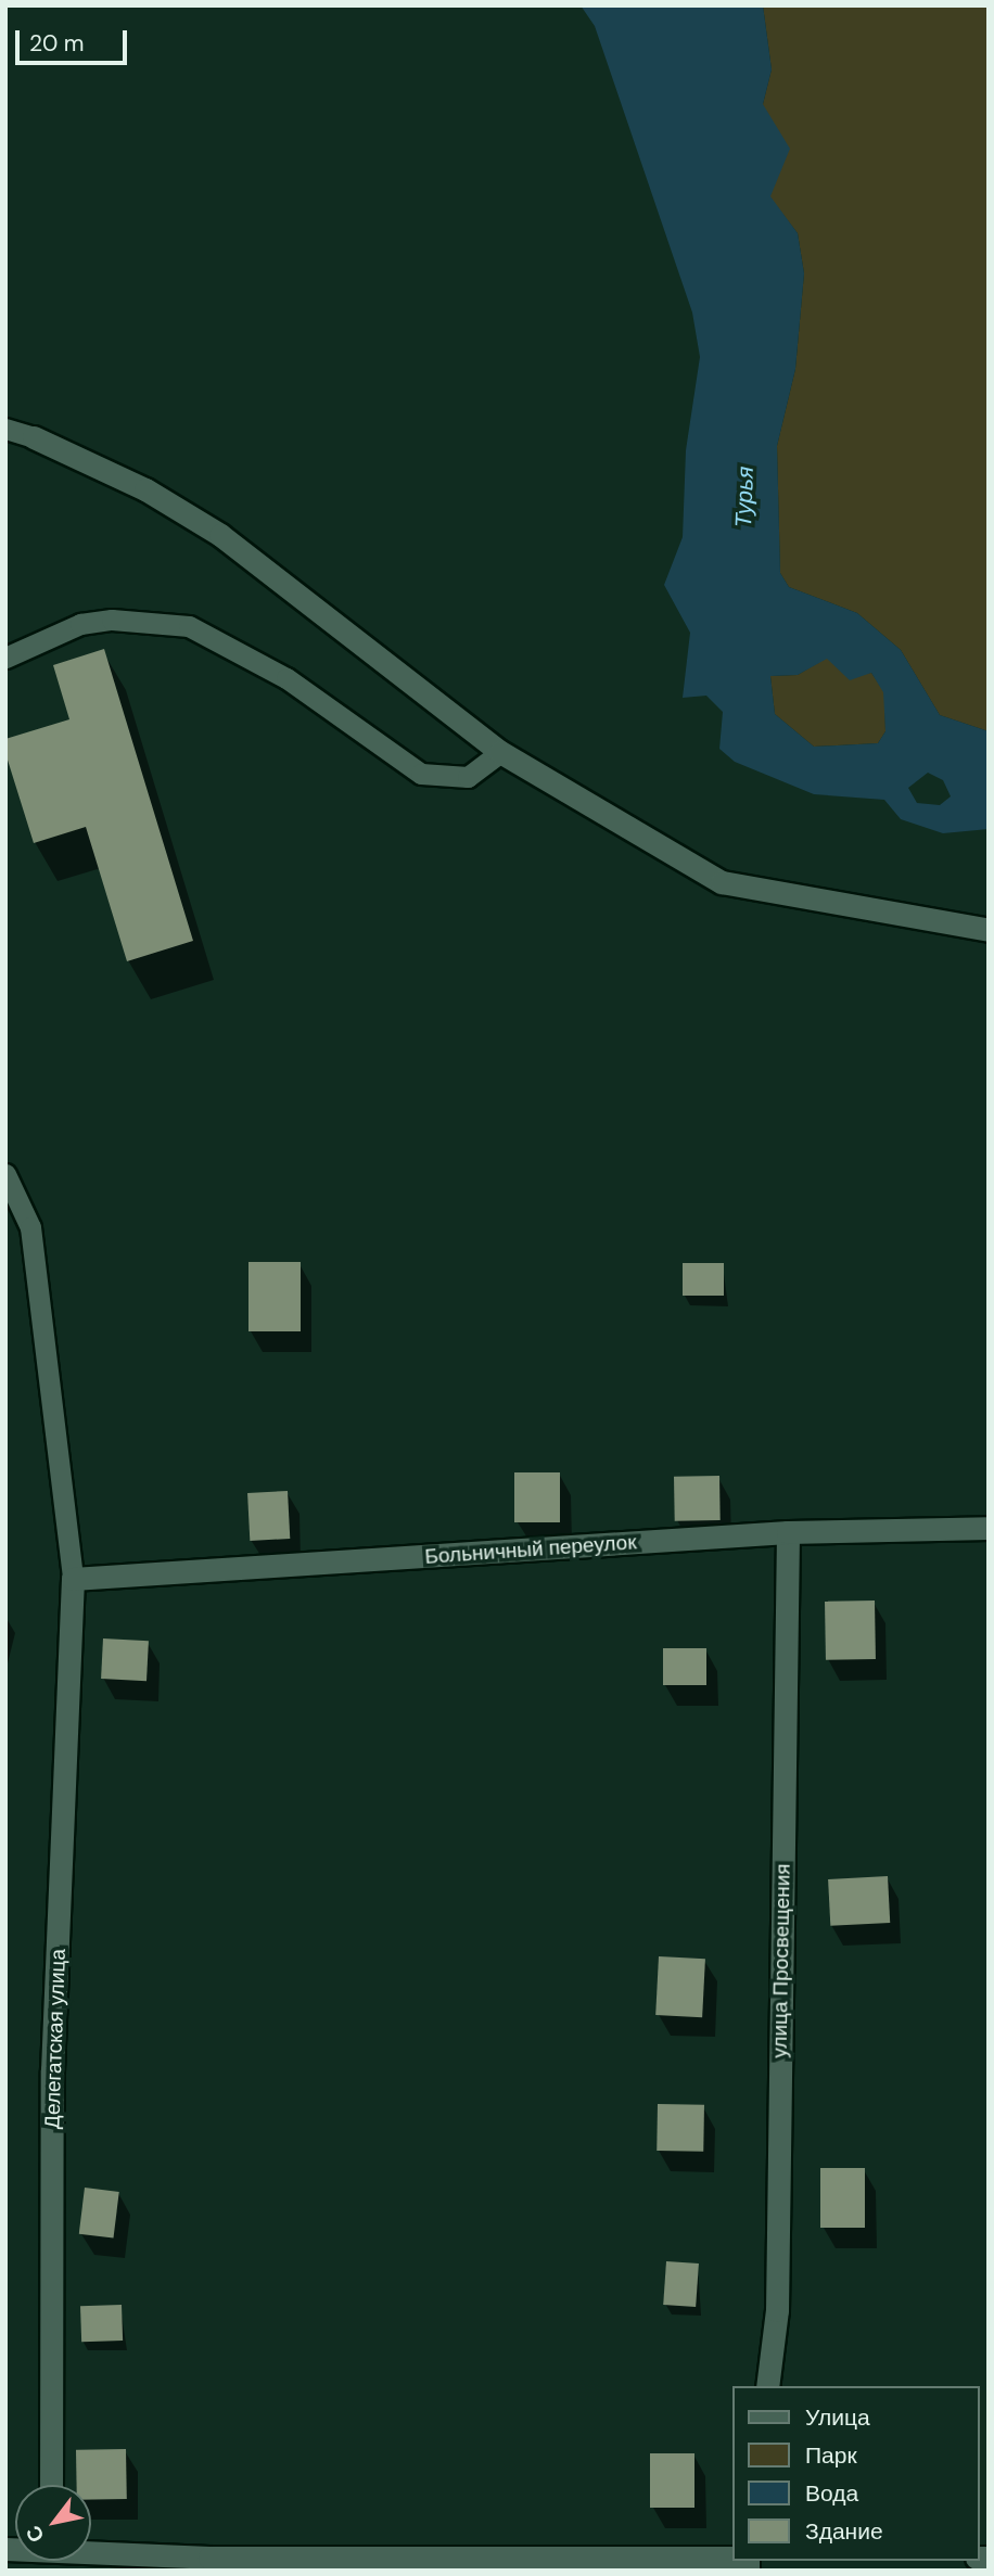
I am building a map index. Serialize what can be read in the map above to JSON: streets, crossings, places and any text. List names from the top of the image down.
{
  "streets": {
    "street": ["Больничный переулок", "улица Просвещения", "Делегатская улица"]
  },
  "crossings": [
    ["Больничный переулок", "улица Просвещения"],
    ["Больничный переулок", "Делегатская улица"]
  ],
  "water": ["Турья"],
  "legend": [
    "Улица",
    "Парк",
    "Вода",
    "Здание"
  ],
  "scale_bar": "20 m",
  "north": "bottom left"
}
